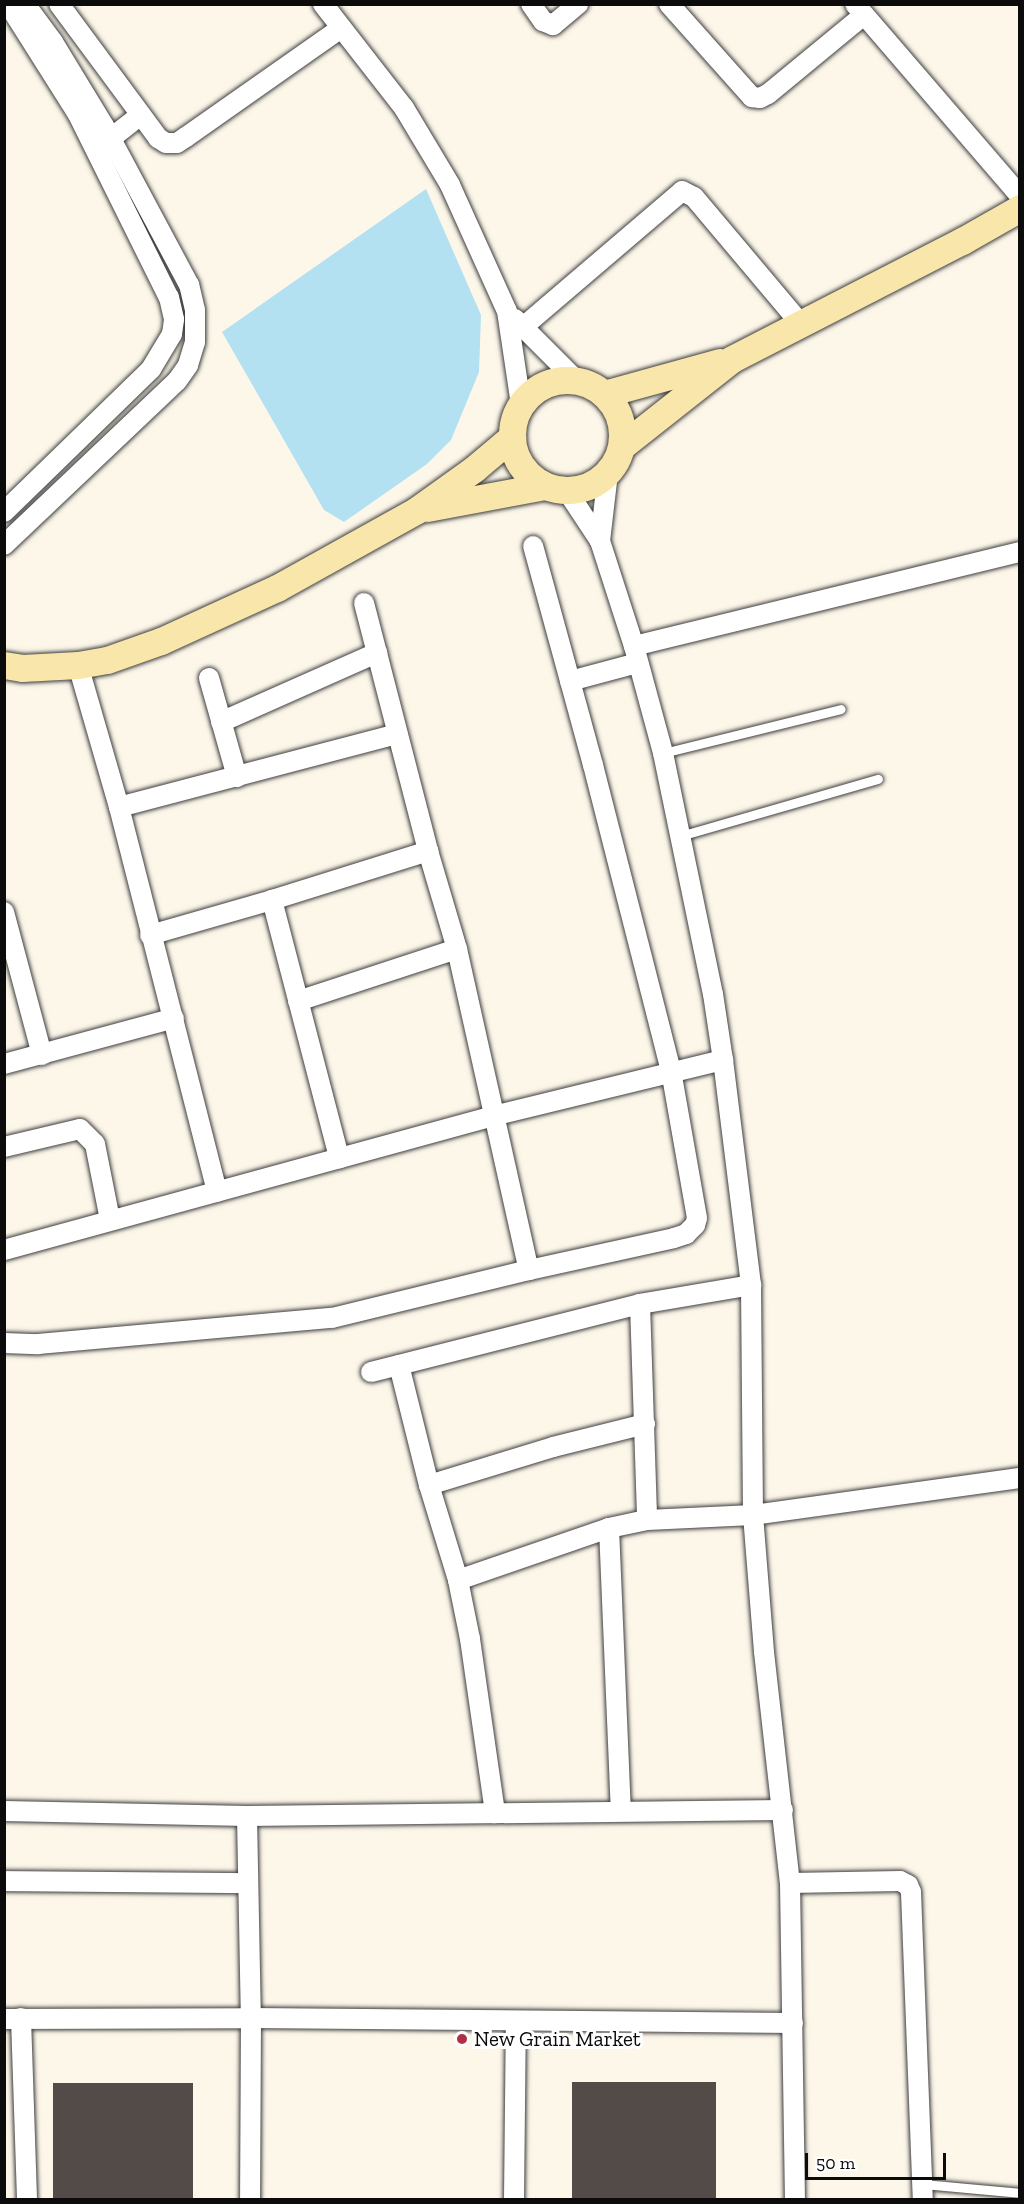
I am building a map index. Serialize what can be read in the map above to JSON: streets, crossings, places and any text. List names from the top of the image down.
{
  "places": ["New Grain Market"],
  "scale_bar": "50 m"
}
